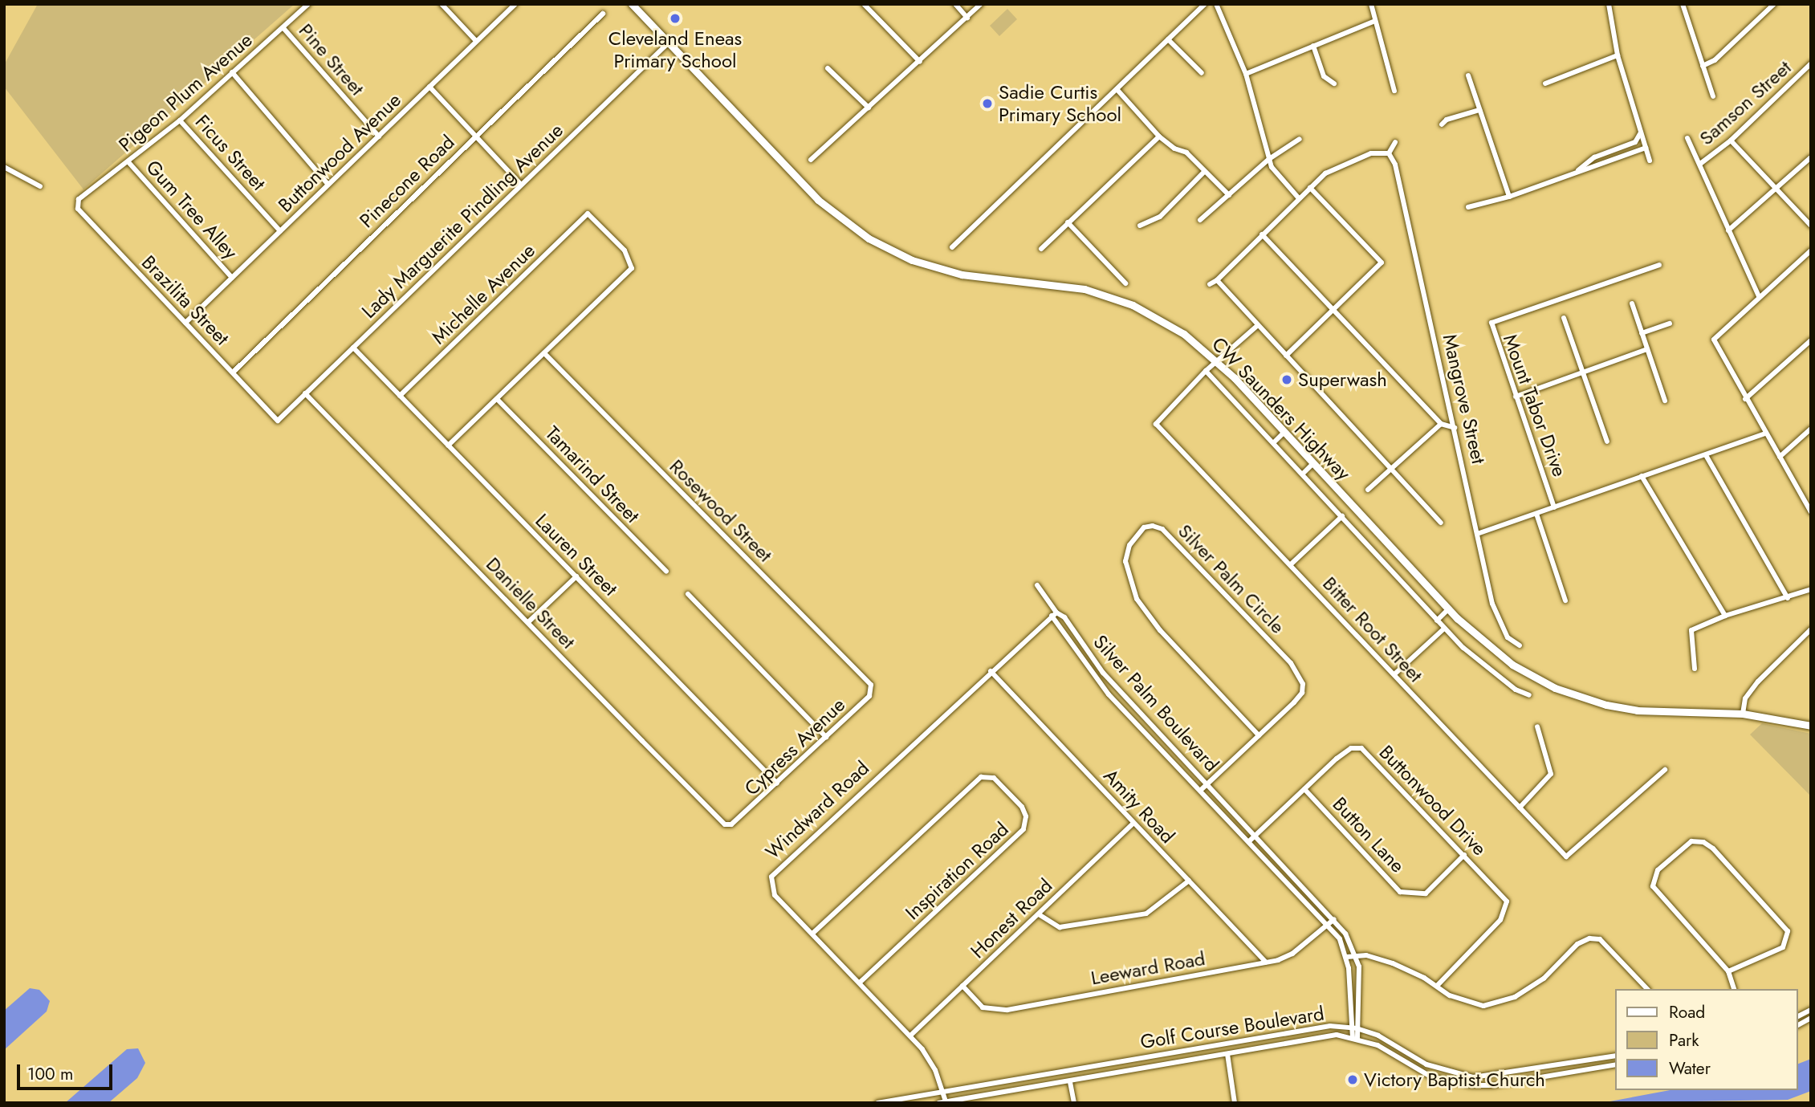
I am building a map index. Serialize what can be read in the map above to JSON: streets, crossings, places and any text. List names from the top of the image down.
{
  "streets": {
    "main road": ["CW Saunders Highway"],
    "street": [
      "Pine Street",
      "Pigeon Plum Avenue",
      "Samson Street",
      "Ficus Street",
      "Buttonwood Avenue",
      "Pinecone Road",
      "Gum Tree Alley",
      "Lady Marguerite Pindling Avenue",
      "Michelle Avenue",
      "Brazilita Street",
      "Mangrove Street",
      "Mount Tabor Drive",
      "Tamarind Street",
      "Rosewood Street",
      "Lauren Street",
      "Silver Palm Circle",
      "Danielle Street",
      "Bitter Root Street",
      "Silver Palm Boulevard",
      "Cypress Avenue",
      "Buttonwood Drive",
      "Amity Road",
      "Windward Road",
      "Button Lane",
      "Inspiration Road",
      "Honest Road",
      "Leeward Road",
      "Golf Course Boulevard"
    ]
  },
  "crossings": [
    ["Pine Street", "Pigeon Plum Avenue"],
    ["Pine Street", "Buttonwood Avenue"],
    ["Pigeon Plum Avenue", "Ficus Street"],
    ["Pigeon Plum Avenue", "Gum Tree Alley"],
    ["Pigeon Plum Avenue", "Brazilita Street"],
    ["Ficus Street", "Buttonwood Avenue"],
    ["Buttonwood Avenue", "Gum Tree Alley"],
    ["Buttonwood Avenue", "Brazilita Street"],
    ["Pinecone Road", "Brazilita Street"],
    ["Lady Marguerite Pindling Avenue", "Brazilita Street"],
    ["Lady Marguerite Pindling Avenue", "CW Saunders Highway"],
    ["Lady Marguerite Pindling Avenue", "Lauren Street"],
    ["Lady Marguerite Pindling Avenue", "Danielle Street"],
    ["Michelle Avenue", "Rosewood Street"],
    ["Michelle Avenue", "Lauren Street"],
    ["Rosewood Street", "Cypress Avenue"],
    ["Lauren Street", "Cypress Avenue"],
    ["Silver Palm Circle", "Silver Palm Boulevard"],
    ["Danielle Street", "Cypress Avenue"],
    ["Silver Palm Boulevard", "Buttonwood Drive"],
    ["Silver Palm Boulevard", "Windward Road"],
    ["Silver Palm Boulevard", "Leeward Road"],
    ["Silver Palm Boulevard", "Golf Course Boulevard"],
    ["Buttonwood Drive", "Button Lane"],
    ["Amity Road", "Windward Road"],
    ["Amity Road", "Honest Road"],
    ["Amity Road", "Leeward Road"],
    ["Windward Road", "Inspiration Road"],
    ["Windward Road", "Honest Road"],
    ["Windward Road", "Golf Course Boulevard"],
    ["Honest Road", "Leeward Road"]
  ],
  "places": [
    "Cleveland Eneas Primary School",
    "Sadie Curtis Primary School",
    "Superwash",
    "Victory Baptist Church"
  ],
  "legend": ["Road", "Park", "Water"],
  "scale_bar": "100 m"
}
